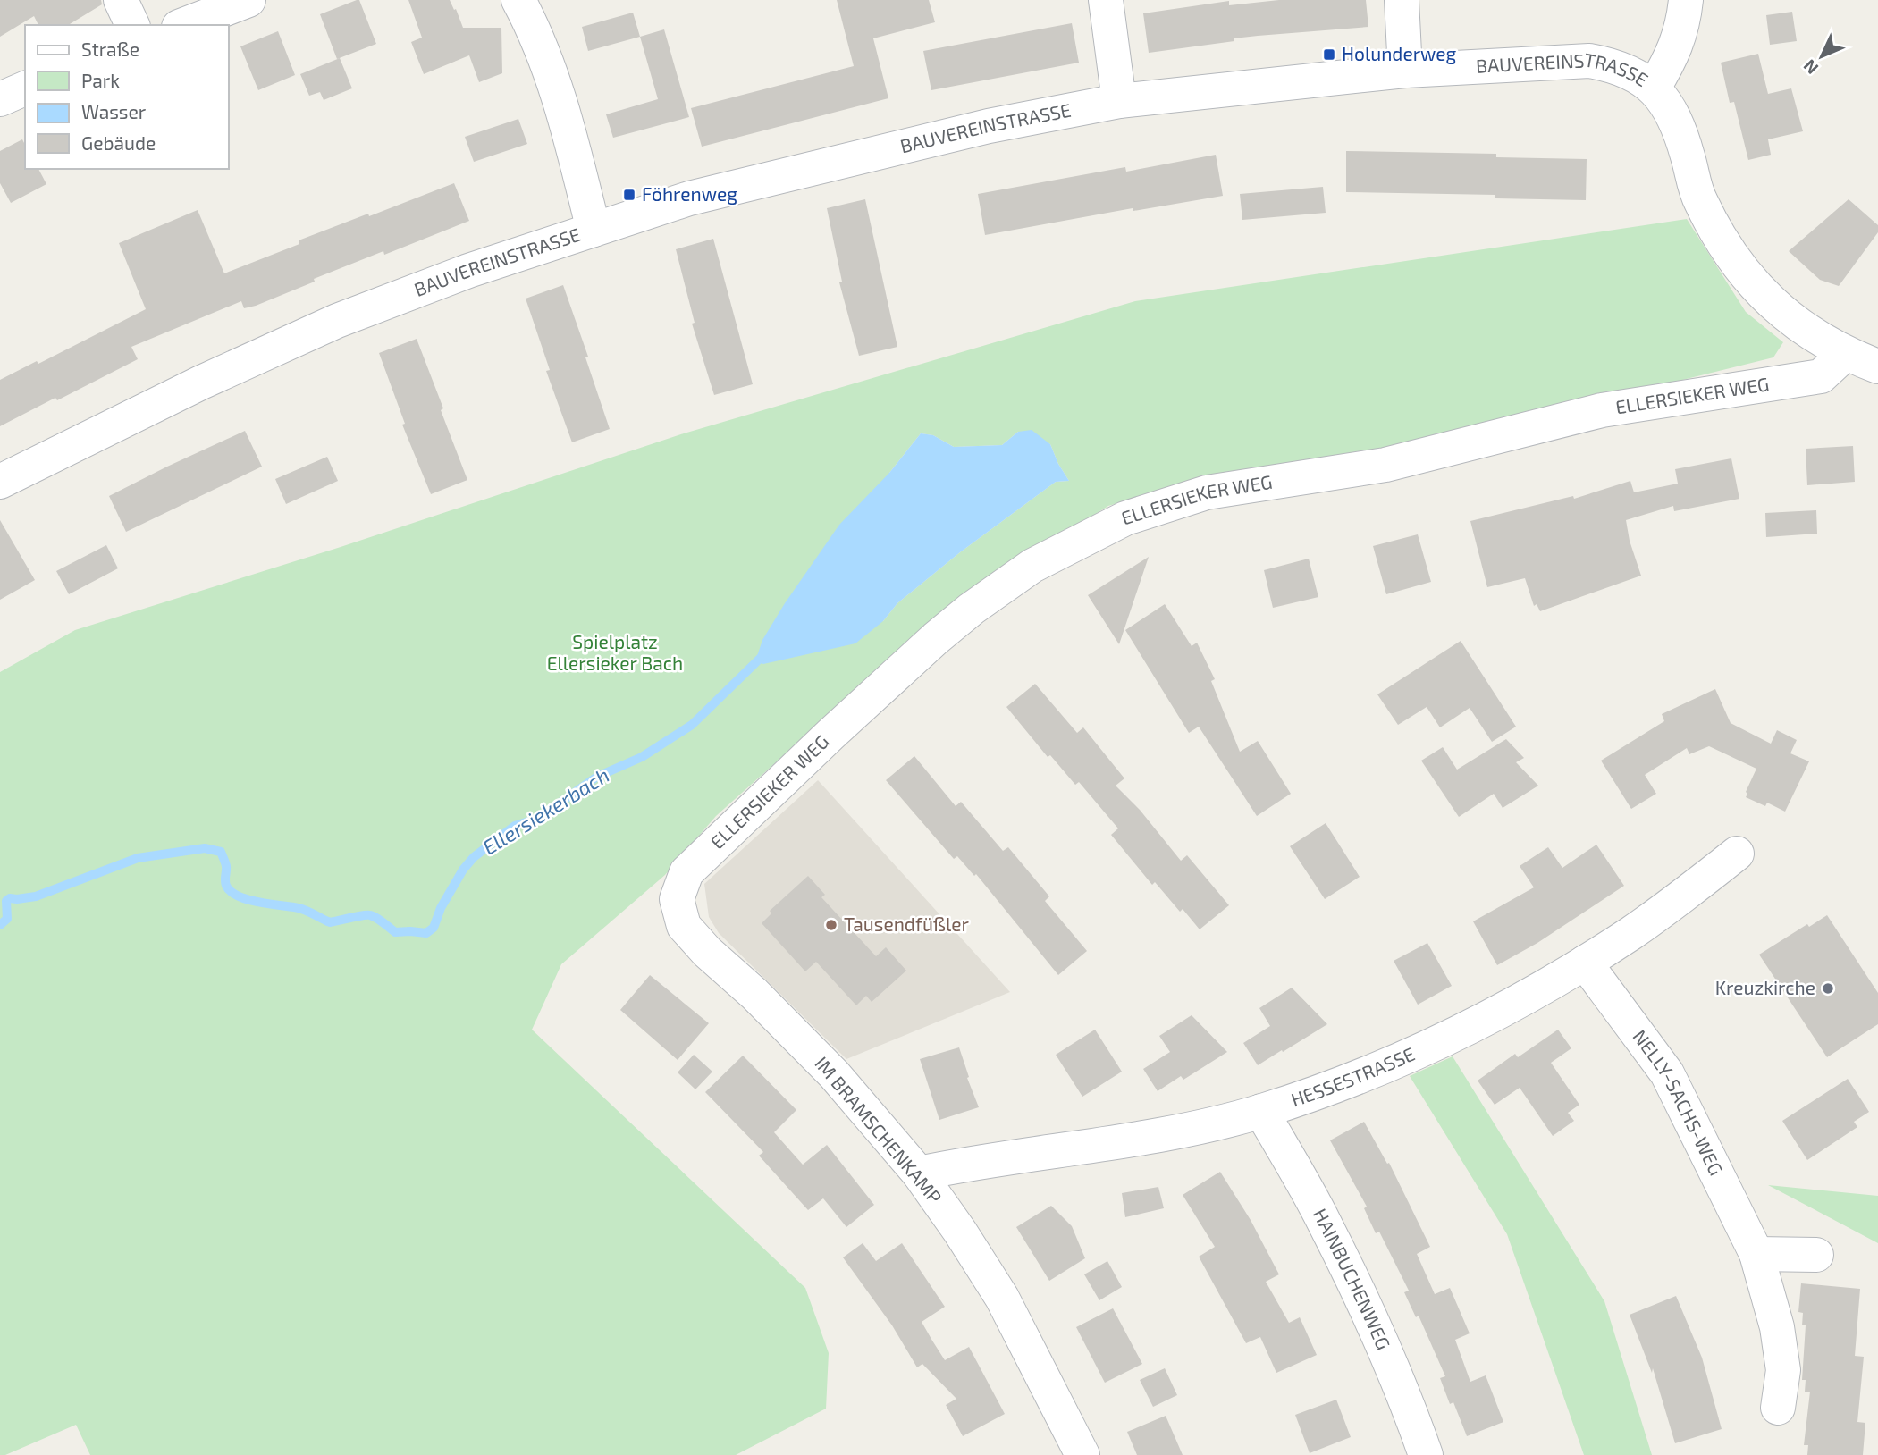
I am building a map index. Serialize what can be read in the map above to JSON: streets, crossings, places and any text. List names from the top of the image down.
{
  "streets": {
    "street": [
      "BAUVEREINSTRASSE",
      "ELLERSIEKER WEG",
      "HESSESTRASSE",
      "NELLY-SACHS-WEG",
      "IM BRAMSCHENKAMP",
      "HAINBUCHENWEG"
    ]
  },
  "crossings": [
    ["BAUVEREINSTRASSE", "ELLERSIEKER WEG"],
    ["ELLERSIEKER WEG", "IM BRAMSCHENKAMP"],
    ["HESSESTRASSE", "NELLY-SACHS-WEG"],
    ["HESSESTRASSE", "IM BRAMSCHENKAMP"],
    ["HESSESTRASSE", "HAINBUCHENWEG"]
  ],
  "water": ["Ellersiekerbach"],
  "parks": ["Spielplatz Ellersieker Bach"],
  "places": {
    "transit": ["Holunderweg", "Föhrenweg"],
    "other": ["Tausendfüßler", "Kreuzkirche"]
  },
  "legend": [
    "Straße",
    "Park",
    "Wasser",
    "Gebäude"
  ],
  "north": "bottom left"
}
